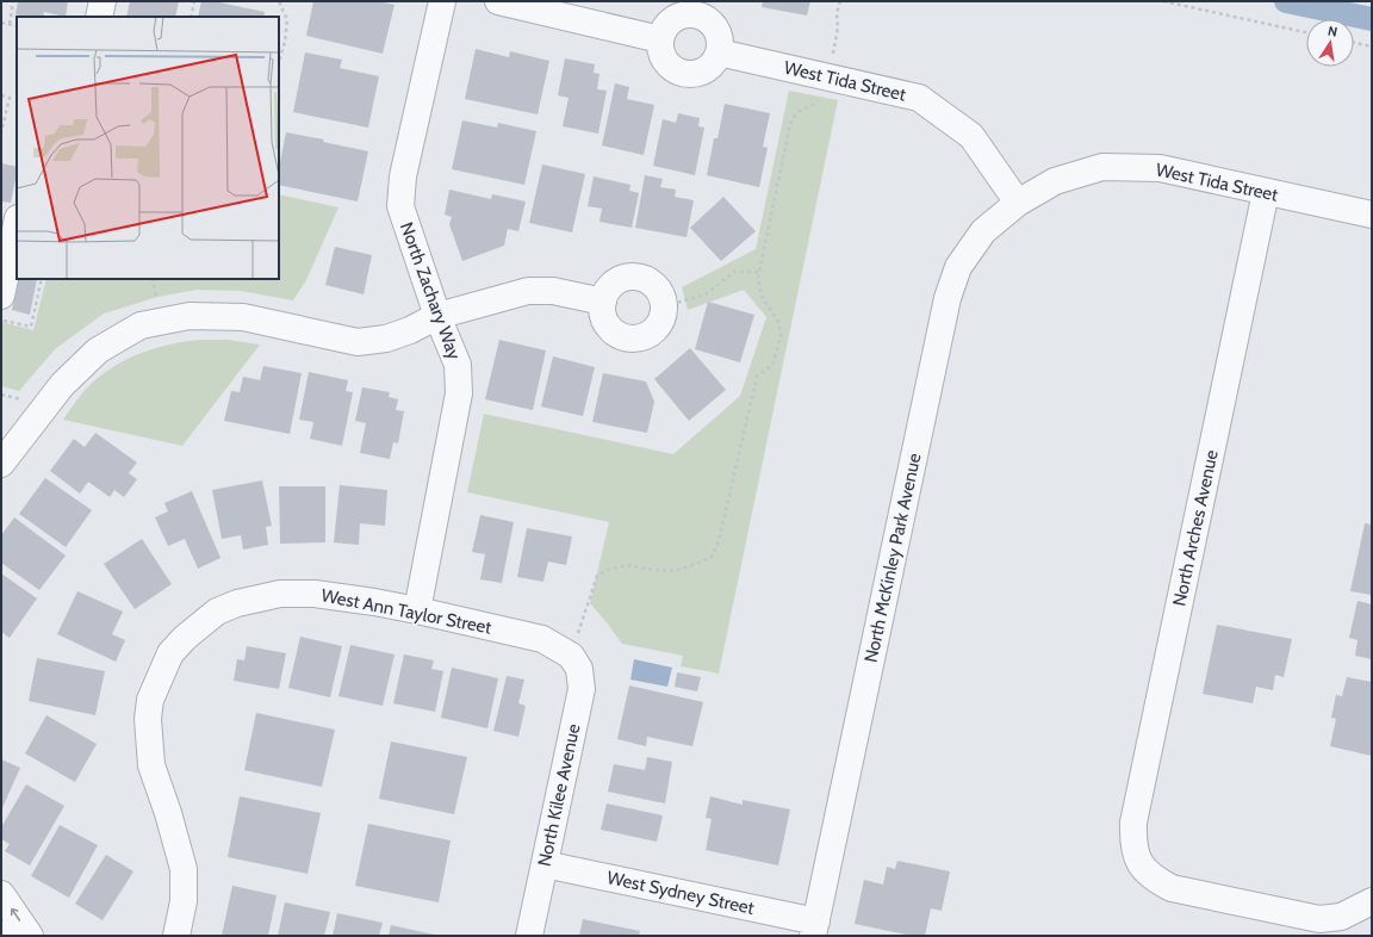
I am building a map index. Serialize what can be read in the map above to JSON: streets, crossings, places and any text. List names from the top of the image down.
{
  "streets": {
    "street": [
      "West Tida Street",
      "North Zachary Way",
      "North Arches Avenue",
      "North McKinley Park Avenue",
      "West Ann Taylor Street",
      "North Kilee Avenue",
      "West Sydney Street"
    ]
  },
  "crossings": [
    ["West Tida Street", "North Arches Avenue"],
    ["West Tida Street", "North McKinley Park Avenue"],
    ["North Zachary Way", "West Ann Taylor Street"],
    ["North McKinley Park Avenue", "West Sydney Street"],
    ["West Ann Taylor Street", "North Kilee Avenue"],
    ["North Kilee Avenue", "West Sydney Street"]
  ],
  "north": "top"
}
